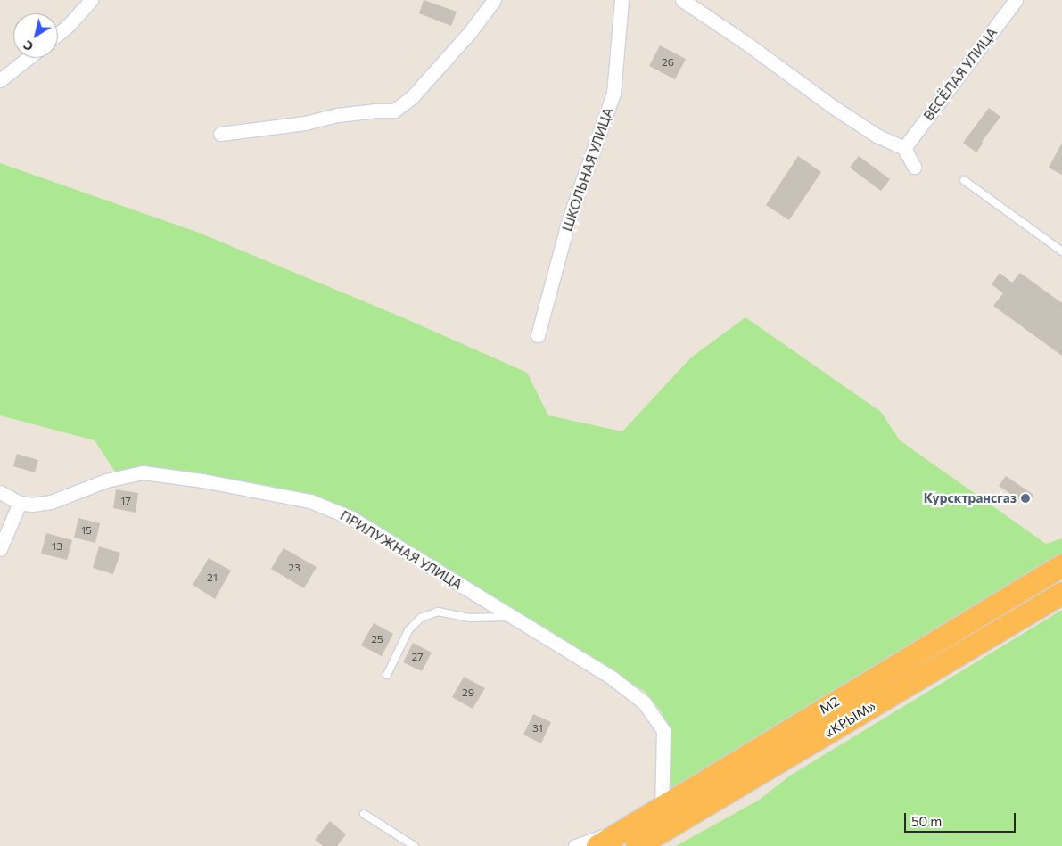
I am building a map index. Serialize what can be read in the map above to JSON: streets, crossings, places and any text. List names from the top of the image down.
{
  "streets": {
    "highway": ["М2", "«КРЫМ»"],
    "street": ["ВЕСЁЛАЯ УЛИЦА", "ШКОЛЬНАЯ УЛИЦА", "ПРИЛУЖНАЯ УЛИЦА"]
  },
  "crossings": [
    ["ПРИЛУЖНАЯ УЛИЦА", "М2"]
  ],
  "places": ["Курсктрансгаз"],
  "house_numbers": [
    "26",
    "17",
    "15",
    "13",
    "23",
    "21",
    "25",
    "27",
    "29",
    "31"
  ],
  "scale_bar": "50 m",
  "north": "bottom left"
}
